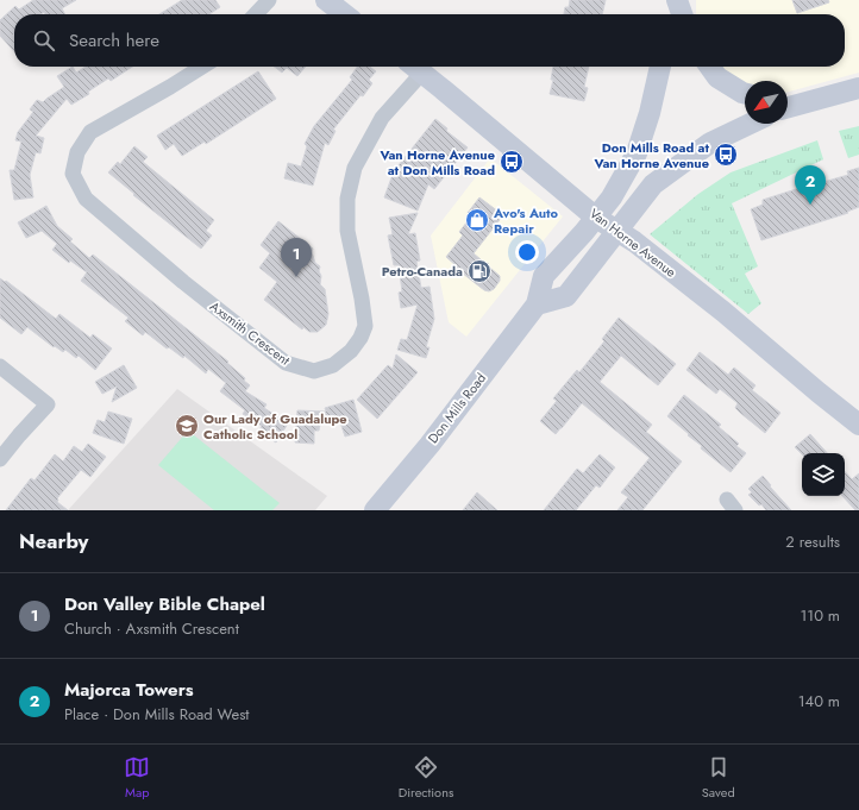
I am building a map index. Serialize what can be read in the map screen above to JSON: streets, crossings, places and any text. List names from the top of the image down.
{
  "streets": {
    "main road": ["Van Horne Avenue", "Don Mills Road"],
    "street": ["Axsmith Crescent"]
  },
  "crossings": [
    ["Van Horne Avenue", "Axsmith Crescent"],
    ["Van Horne Avenue", "Don Mills Road"]
  ],
  "places": {
    "bus stop": ["Don Mills Road at Van Horne Avenue", "Van Horne Avenue at Don Mills Road"],
    "shop": ["Avo's Auto Repair"],
    "fuel station": ["Petro-Canada"],
    "school or university": ["Our Lady of Guadalupe Catholic School"]
  },
  "north": "bottom left",
  "page": {
    "search": "Search here",
    "pins": ["2", "1"],
    "heading": ["Nearby", "2 results"],
    "list": [
      {
        "mark": "1",
        "name": "Don Valley Bible Chapel",
        "note": "Church · Axsmith Crescent",
        "value": "110 m"
      },
      {
        "mark": "2",
        "name": "Majorca Towers",
        "note": "Place · Don Mills Road West",
        "value": "140 m"
      }
    ],
    "nav": ["Map", "Directions", "Saved"]
  }
}
